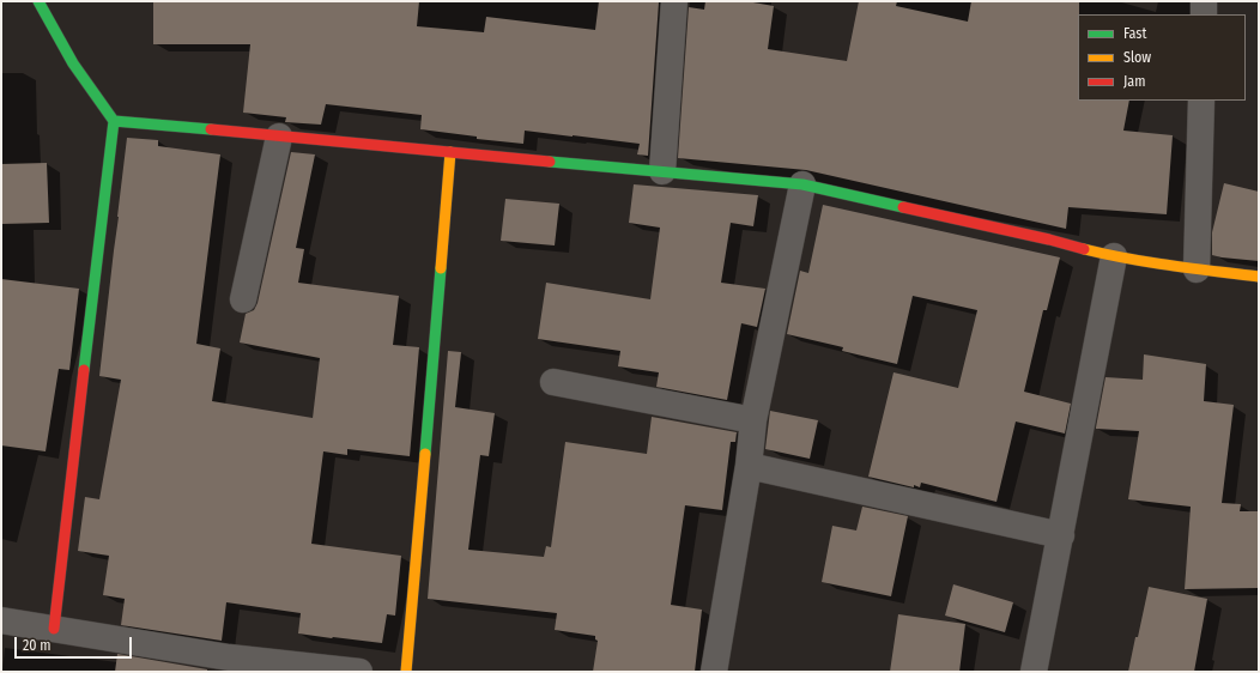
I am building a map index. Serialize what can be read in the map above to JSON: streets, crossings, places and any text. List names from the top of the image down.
{
  "legend": ["Fast", "Slow", "Jam"],
  "scale_bar": "20 m"
}
